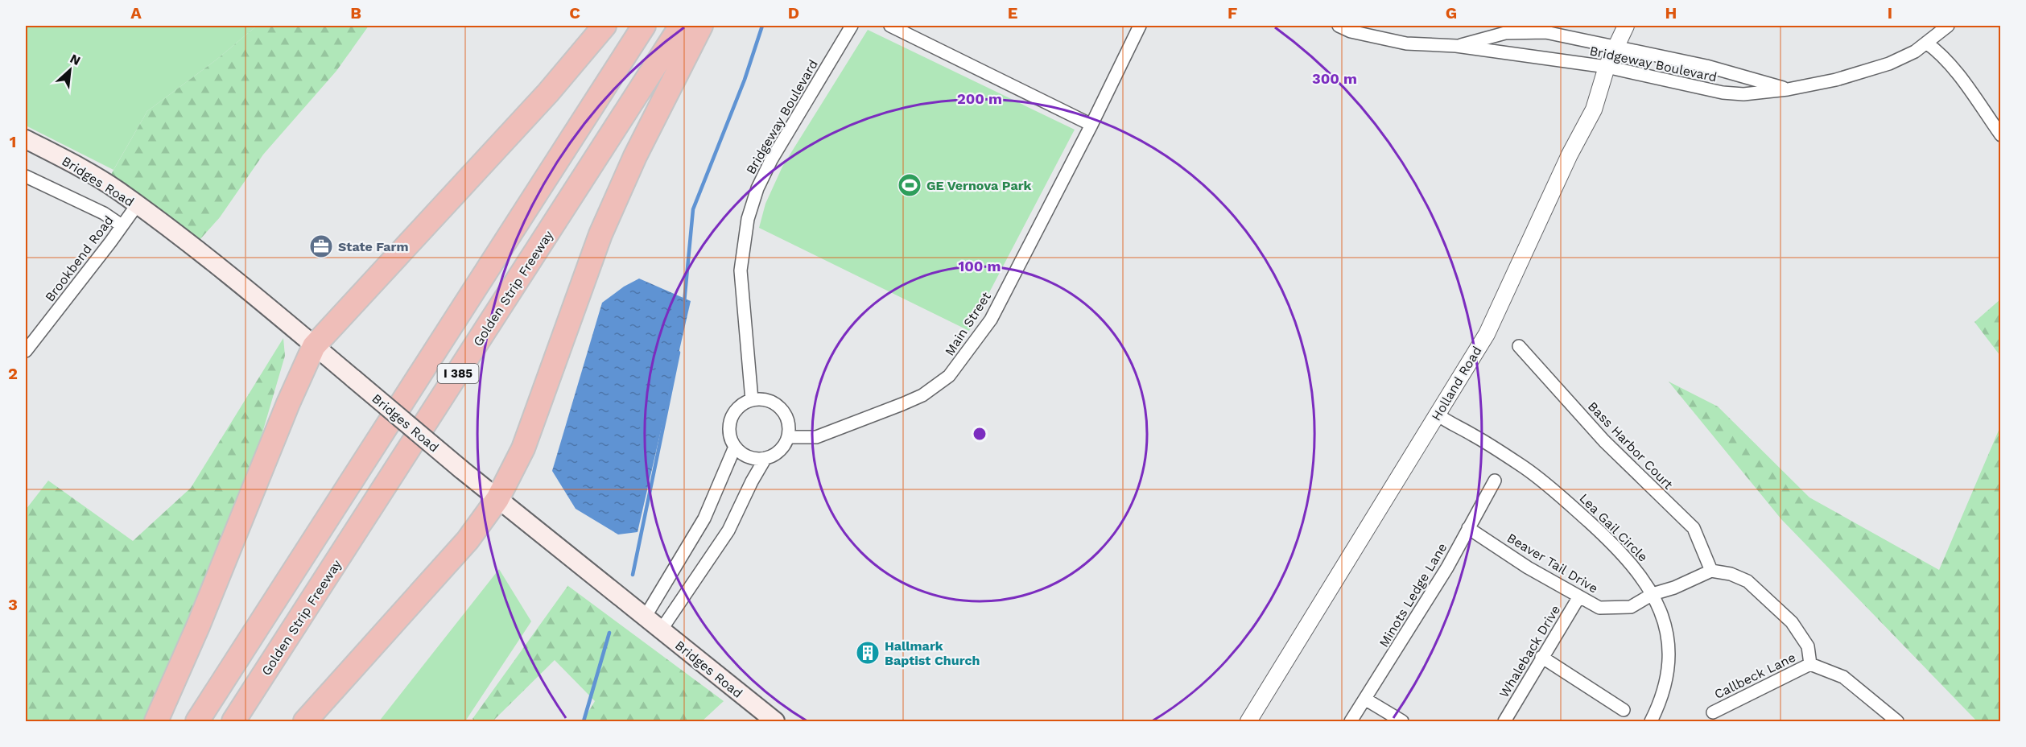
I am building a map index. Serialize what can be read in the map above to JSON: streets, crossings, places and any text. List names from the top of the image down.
{
  "streets": {
    "highway": ["Golden Strip Freeway", "I 385"],
    "main road": ["Bridges Road"],
    "street": [
      "Bridgeway Boulevard",
      "Brookbend Road",
      "Main Street",
      "Holland Road",
      "Bass Harbor Court",
      "Lea Gail Circle",
      "Beaver Tail Drive",
      "Minots Ledge Lane",
      "Whaleback Drive",
      "Callbeck Lane"
    ]
  },
  "crossings": [
    ["Bridgeway Boulevard", "Main Street"],
    ["Bridgeway Boulevard", "Holland Road"],
    ["Bridges Road", "Brookbend Road"],
    ["Holland Road", "Lea Gail Circle"],
    ["Bass Harbor Court", "Beaver Tail Drive"],
    ["Lea Gail Circle", "Beaver Tail Drive"],
    ["Beaver Tail Drive", "Minots Ledge Lane"],
    ["Beaver Tail Drive", "Whaleback Drive"]
  ],
  "places": {
    "sports": ["GE Vernova Park"],
    "office": ["State Farm"],
    "building": ["Hallmark Baptist Church"]
  },
  "north": "top right",
  "grid": {
    "columns": [
      "A",
      "B",
      "C",
      "D",
      "E",
      "F",
      "G",
      "H",
      "I"
    ],
    "rows": ["1", "2", "3"]
  },
  "rings": ["300 m", "200 m", "100 m"]
}
